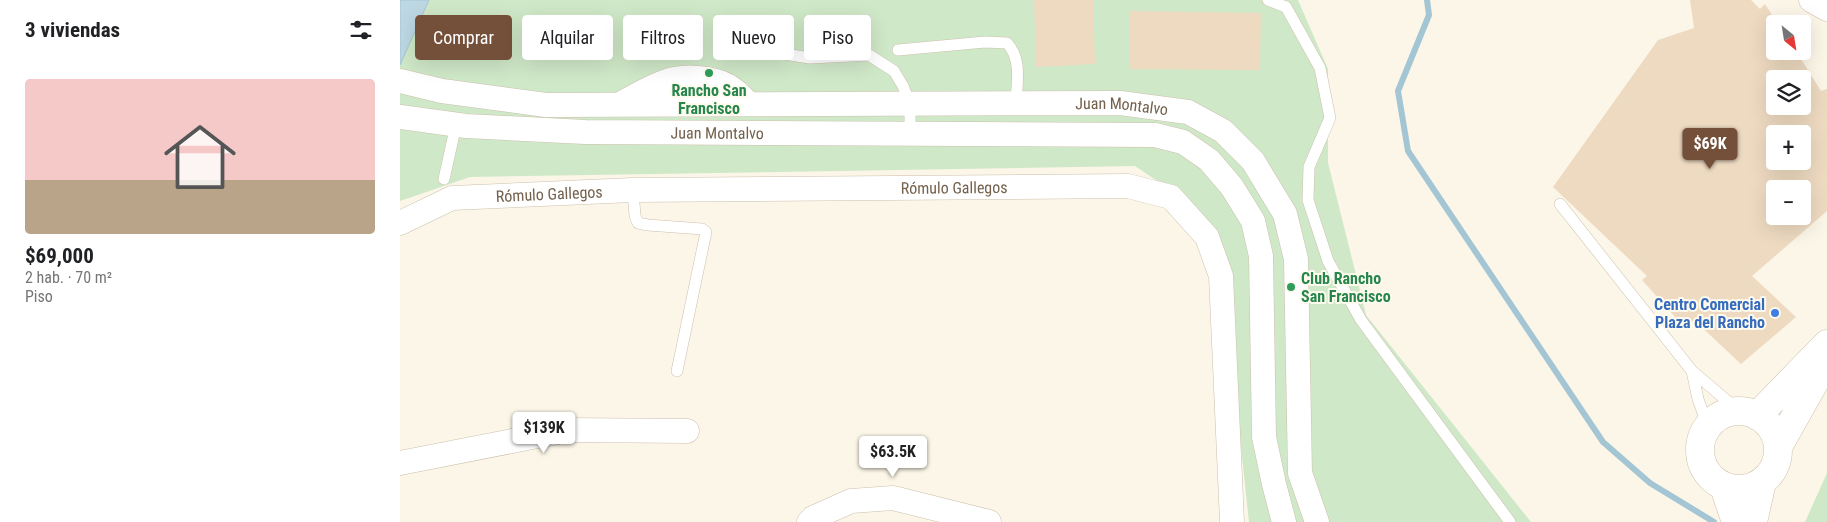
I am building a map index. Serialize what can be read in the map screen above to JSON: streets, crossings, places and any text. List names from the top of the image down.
{
  "streets": {
    "street": ["Juan Montalvo", "Rómulo Gallegos"]
  },
  "places": ["Rancho San Francisco", "Club Rancho San Francisco", "Centro Comercial Plaza del Rancho"],
  "north": "bottom right",
  "page": {
    "heading": "3 viviendas",
    "map_buttons": ["+", "−"],
    "chip": [
      "Comprar",
      "Alquilar",
      "Filtros",
      "Nuevo",
      "Piso"
    ],
    "list": [
      {
        "name": "$69,000",
        "note": "2 hab. · 70 m² · Piso"
      }
    ],
    "price": ["$69K", "$139K", "$63.5K"]
  }
}
